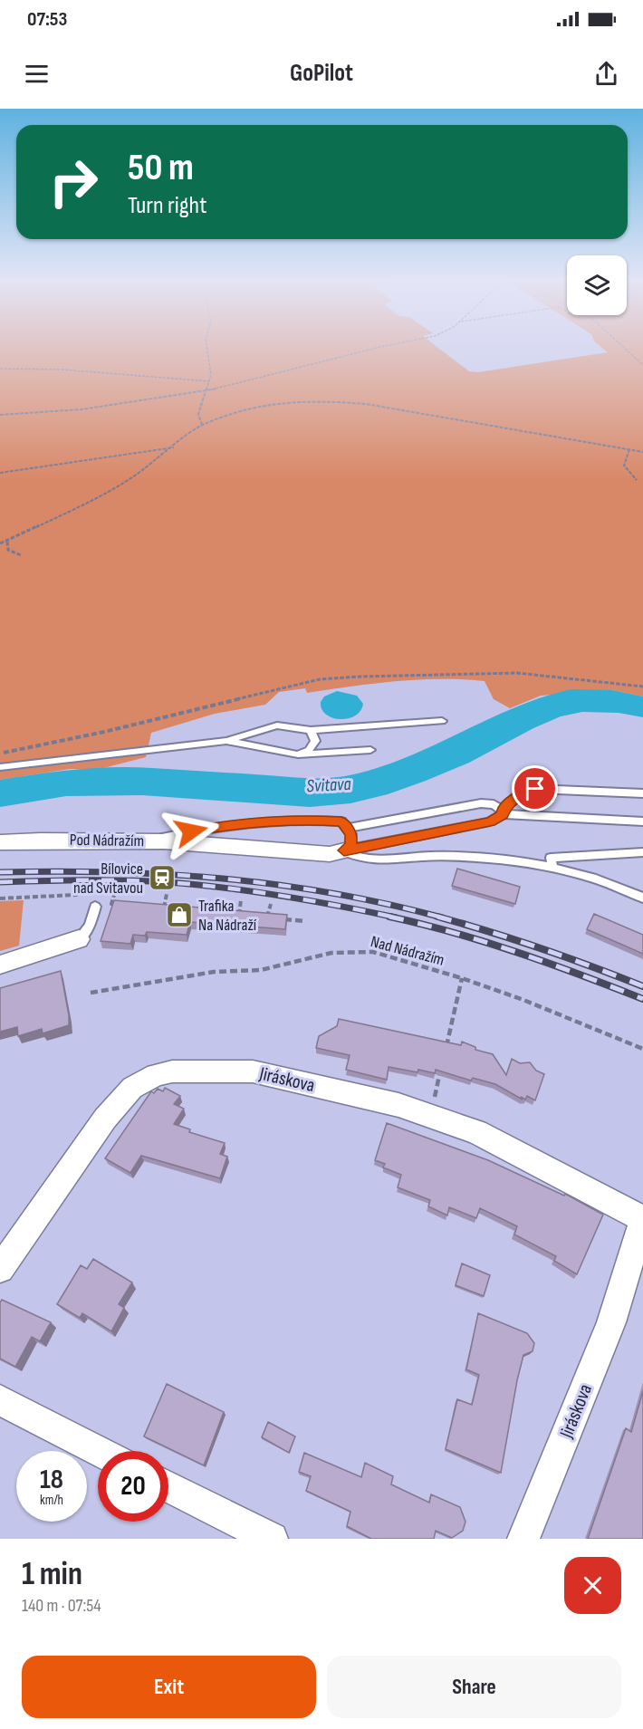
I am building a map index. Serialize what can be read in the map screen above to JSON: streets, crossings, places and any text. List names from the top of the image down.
{
  "streets": {
    "street": ["Pod Nádražím", "Jiráskova"],
    "path": ["Nad Nádražím"]
  },
  "water": ["Svitava"],
  "places": {
    "station": ["Bílovice nad Svitavou"],
    "shop": ["Trafika Na Nádraží"]
  },
  "page": {
    "status": "07:53",
    "header": "GoPilot",
    "turn": ["50 m", "Turn right"],
    "speed": "18 km/h",
    "limit": "20",
    "heading": ["1 min", "140 m · 07:54"],
    "buttons": ["Exit", "Share"]
  }
}
